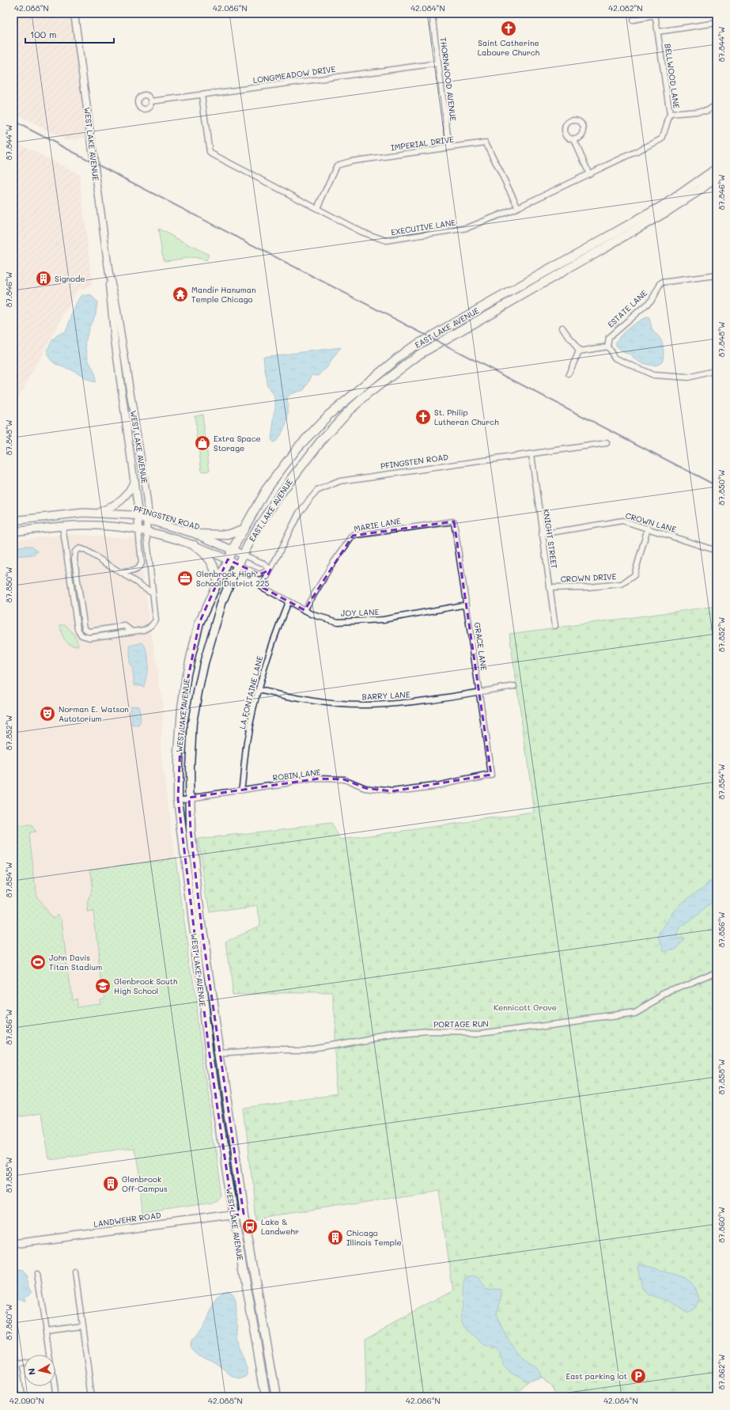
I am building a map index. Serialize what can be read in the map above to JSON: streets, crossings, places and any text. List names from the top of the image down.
{
  "streets": {
    "main road": [
      "WEST LAKE AVENUE",
      "EAST LAKE AVENUE",
      "PFINGSTEN ROAD",
      "LANDWEHR ROAD"
    ],
    "street": [
      "LONGMEADOW DRIVE",
      "BELLWOOD LANE",
      "THORNWOOD AVENUE",
      "IMPERIAL DRIVE",
      "EXECUTIVE LANE",
      "ESTATE LANE",
      "CROWN LANE",
      "MARIE LANE",
      "KNIGHT STREET",
      "CROWN DRIVE",
      "JOY LANE",
      "GRACE LANE",
      "LA FONTAINE LANE",
      "BARRY LANE",
      "ROBIN LANE",
      "PORTAGE RUN"
    ]
  },
  "crossings": [
    ["LONGMEADOW DRIVE", "THORNWOOD AVENUE"],
    ["LONGMEADOW DRIVE", "EXECUTIVE LANE"],
    ["BELLWOOD LANE", "EXECUTIVE LANE"],
    ["THORNWOOD AVENUE", "IMPERIAL DRIVE"],
    ["IMPERIAL DRIVE", "EXECUTIVE LANE"],
    ["WEST LAKE AVENUE", "EAST LAKE AVENUE"],
    ["WEST LAKE AVENUE", "PFINGSTEN ROAD"],
    ["WEST LAKE AVENUE", "ROBIN LANE"],
    ["WEST LAKE AVENUE", "PORTAGE RUN"],
    ["WEST LAKE AVENUE", "LANDWEHR ROAD"],
    ["EAST LAKE AVENUE", "PFINGSTEN ROAD"],
    ["PFINGSTEN ROAD", "KNIGHT STREET"],
    ["PFINGSTEN ROAD", "JOY LANE"],
    ["CROWN LANE", "KNIGHT STREET"],
    ["CROWN LANE", "CROWN DRIVE"],
    ["MARIE LANE", "JOY LANE"],
    ["MARIE LANE", "GRACE LANE"],
    ["KNIGHT STREET", "CROWN DRIVE"],
    ["JOY LANE", "GRACE LANE"],
    ["JOY LANE", "LA FONTAINE LANE"],
    ["GRACE LANE", "BARRY LANE"],
    ["GRACE LANE", "ROBIN LANE"],
    ["LA FONTAINE LANE", "BARRY LANE"],
    ["LA FONTAINE LANE", "ROBIN LANE"]
  ],
  "parks": ["Kennicott Grove"],
  "places": {
    "church": ["Saint Catherine Laboure Church", "St. Philip Lutheran Church"],
    "building": ["Signode", "Glenbrook Off-Campus", "Chicago Illinois Temple"],
    "temple": ["Mandir Hanuman Temple Chicago"],
    "shop": ["Extra Space Storage"],
    "office": ["Glenbrook High School District 225"],
    "theatre": ["Norman E. Watson Autotorium"],
    "sports": ["John Davis Titan Stadium"],
    "school or university": ["Glenbrook South High School"],
    "bus stop": ["Lake & Landwehr"],
    "parking": ["East parking lot"]
  },
  "scale_bar": "100 m",
  "north": "left",
  "coordinates": [
    "42.088°N",
    "42.086°N",
    "42.084°N",
    "42.082°N",
    "87.844°W",
    "87.846°W",
    "87.848°W",
    "87.850°W",
    "87.852°W",
    "87.854°W",
    "87.856°W",
    "87.858°W",
    "87.860°W",
    "87.862°W",
    "42.090°N"
  ]
}
